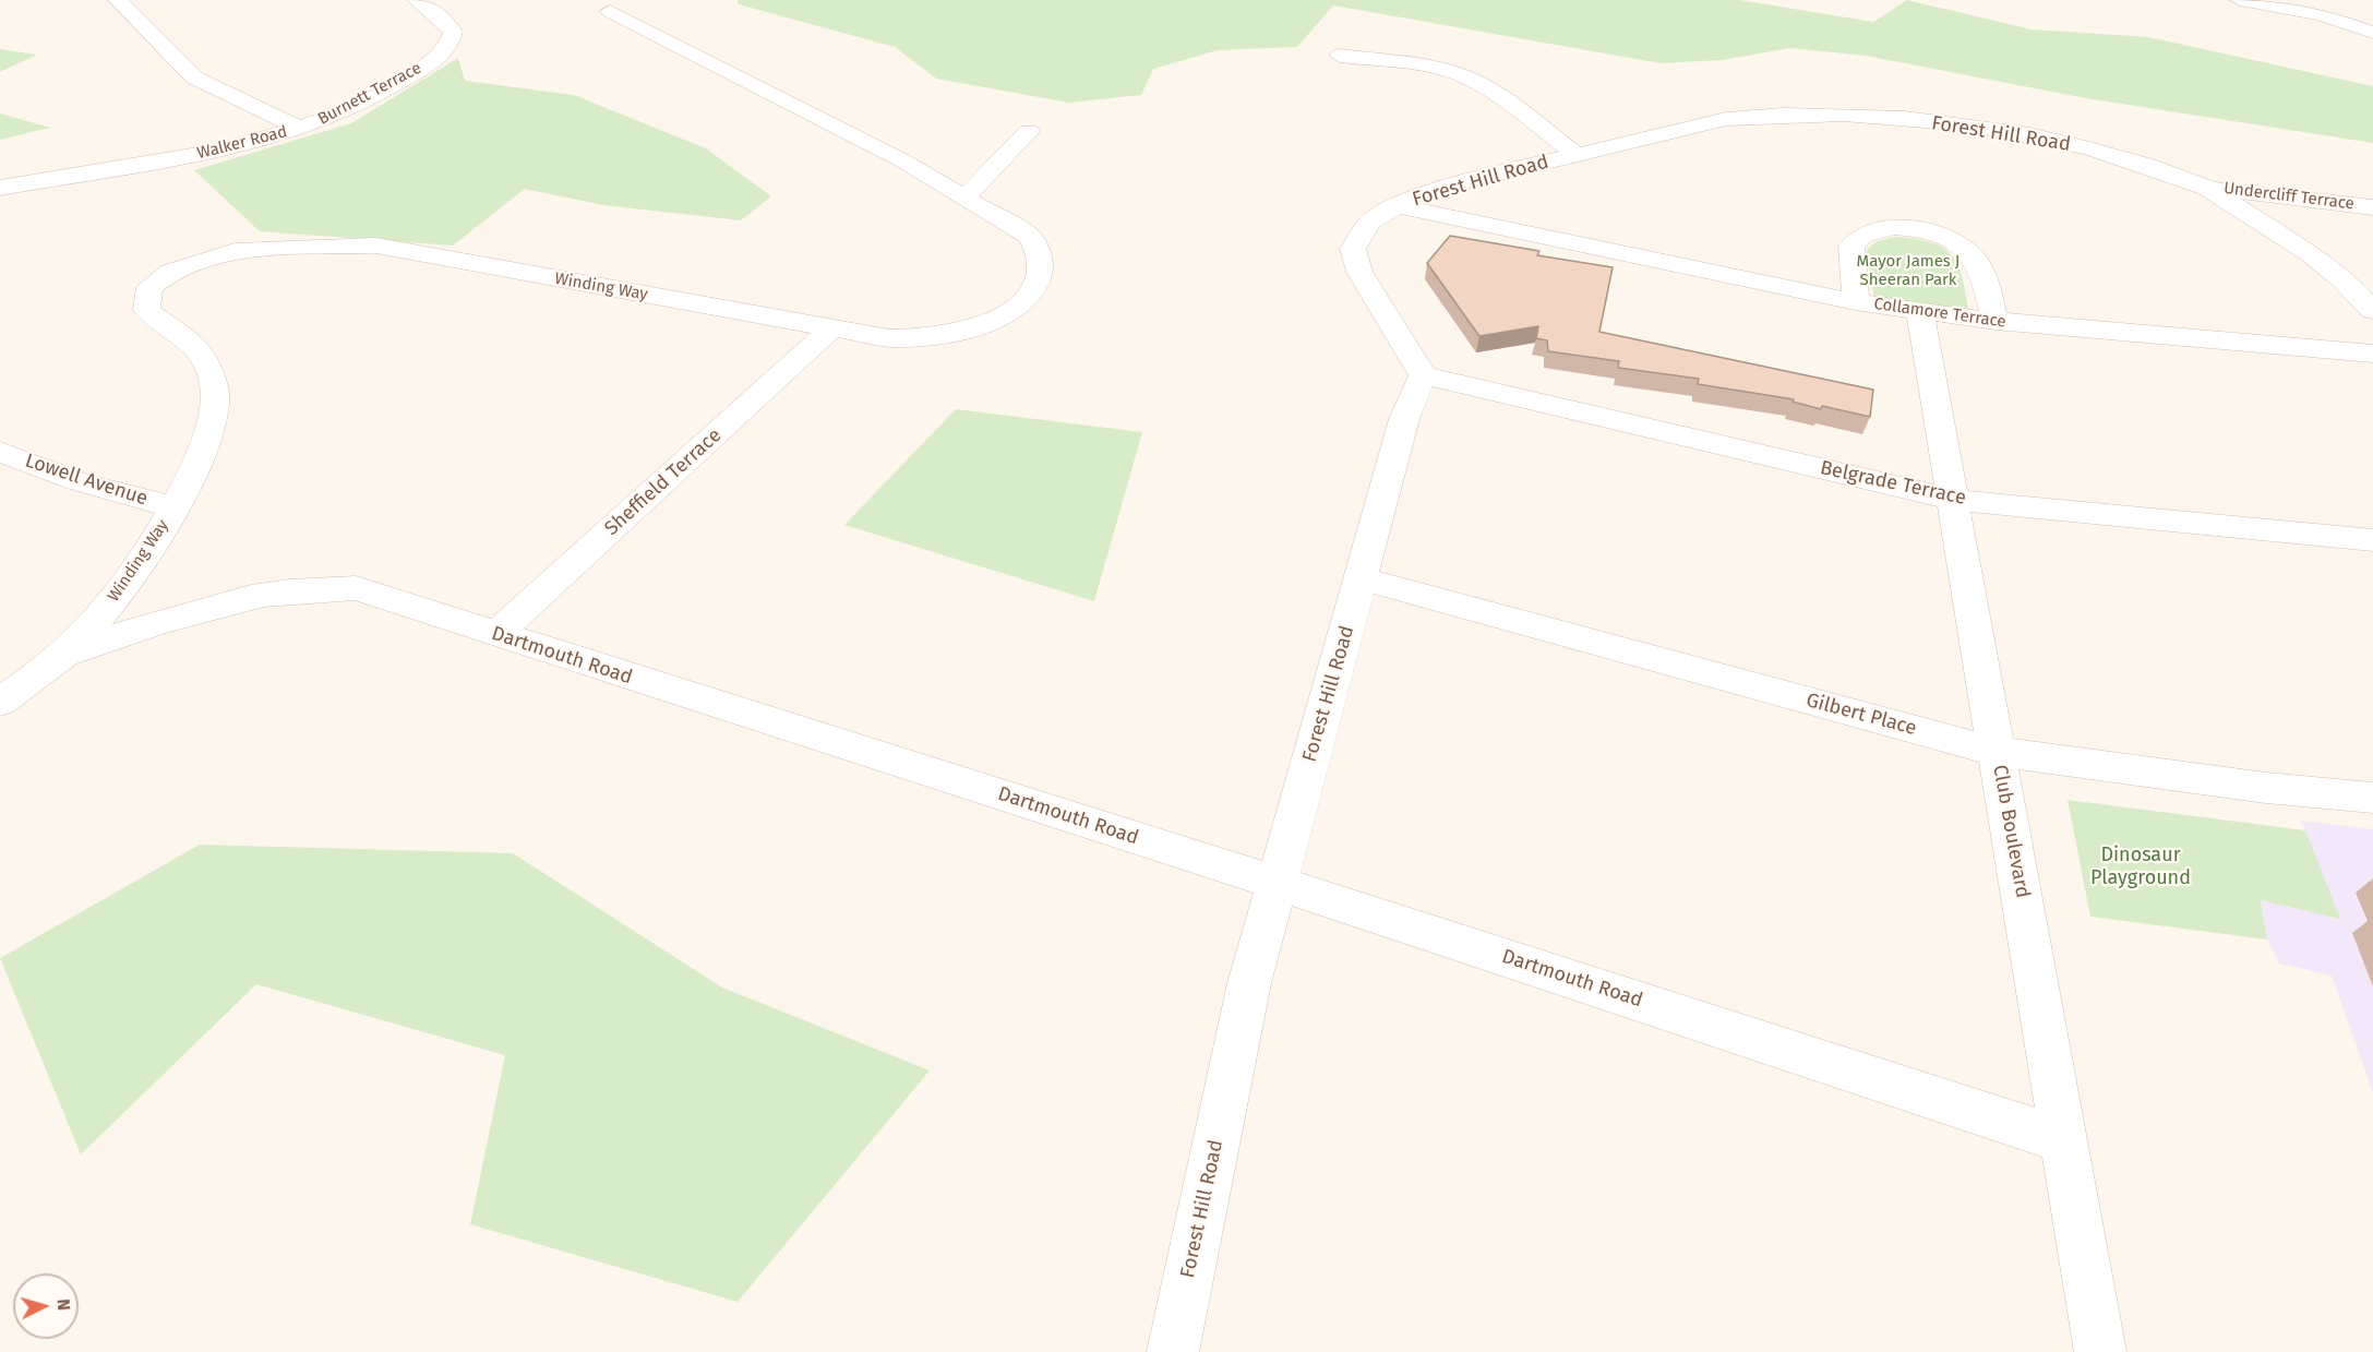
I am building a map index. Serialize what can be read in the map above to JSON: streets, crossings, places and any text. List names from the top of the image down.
{
  "streets": {
    "street": [
      "Burnett Terrace",
      "Forest Hill Road",
      "Walker Road",
      "Undercliff Terrace",
      "Winding Way",
      "Collamore Terrace",
      "Lowell Avenue",
      "Sheffield Terrace",
      "Belgrade Terrace",
      "Dartmouth Road",
      "Gilbert Place",
      "Club Boulevard"
    ]
  },
  "crossings": [
    ["Burnett Terrace", "Walker Road"],
    ["Forest Hill Road", "Undercliff Terrace"],
    ["Forest Hill Road", "Collamore Terrace"],
    ["Forest Hill Road", "Belgrade Terrace"],
    ["Forest Hill Road", "Dartmouth Road"],
    ["Forest Hill Road", "Gilbert Place"],
    ["Winding Way", "Lowell Avenue"],
    ["Winding Way", "Sheffield Terrace"],
    ["Winding Way", "Dartmouth Road"],
    ["Collamore Terrace", "Club Boulevard"],
    ["Sheffield Terrace", "Dartmouth Road"],
    ["Belgrade Terrace", "Club Boulevard"],
    ["Dartmouth Road", "Club Boulevard"],
    ["Gilbert Place", "Club Boulevard"]
  ],
  "parks": ["Mayor James J Sheeran Park", "Dinosaur Playground"],
  "north": "right"
}
